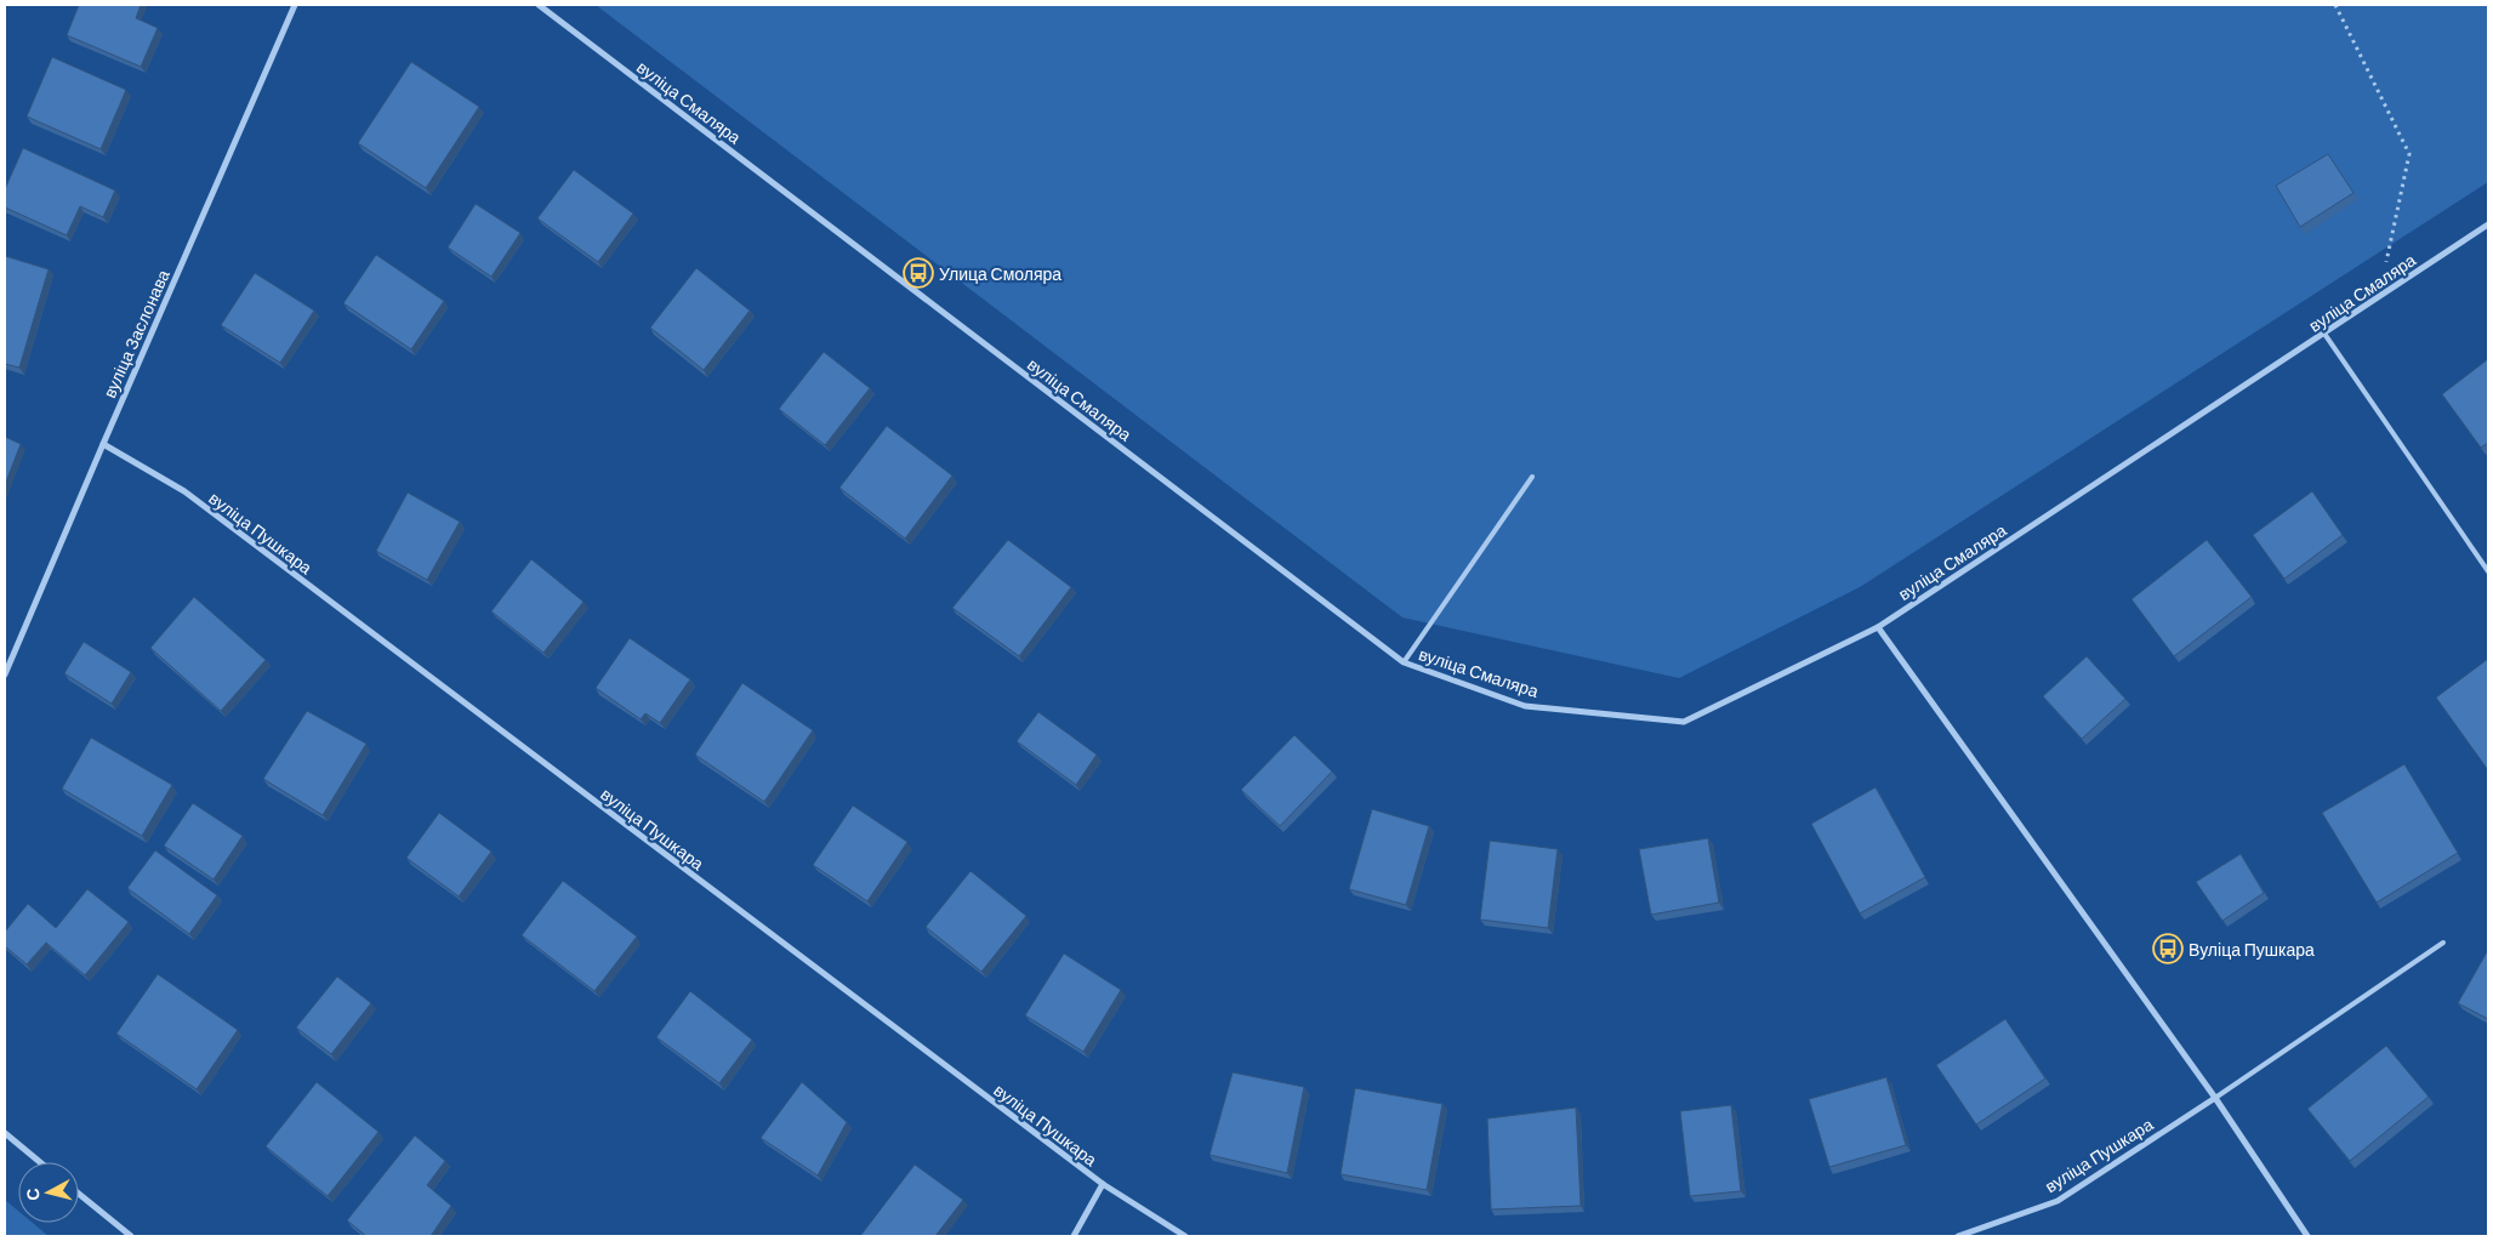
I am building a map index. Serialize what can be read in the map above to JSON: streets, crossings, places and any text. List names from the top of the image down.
{
  "streets": {
    "street": ["вуліца Смаляра", "вуліца Заслонава", "вуліца Пушкара"]
  },
  "crossings": [
    ["вуліца Заслонава", "вуліца Пушкара"]
  ],
  "places": {
    "bus stop": ["Улица Смоляра", "Вуліца Пушкара"]
  },
  "north": "left"
}
